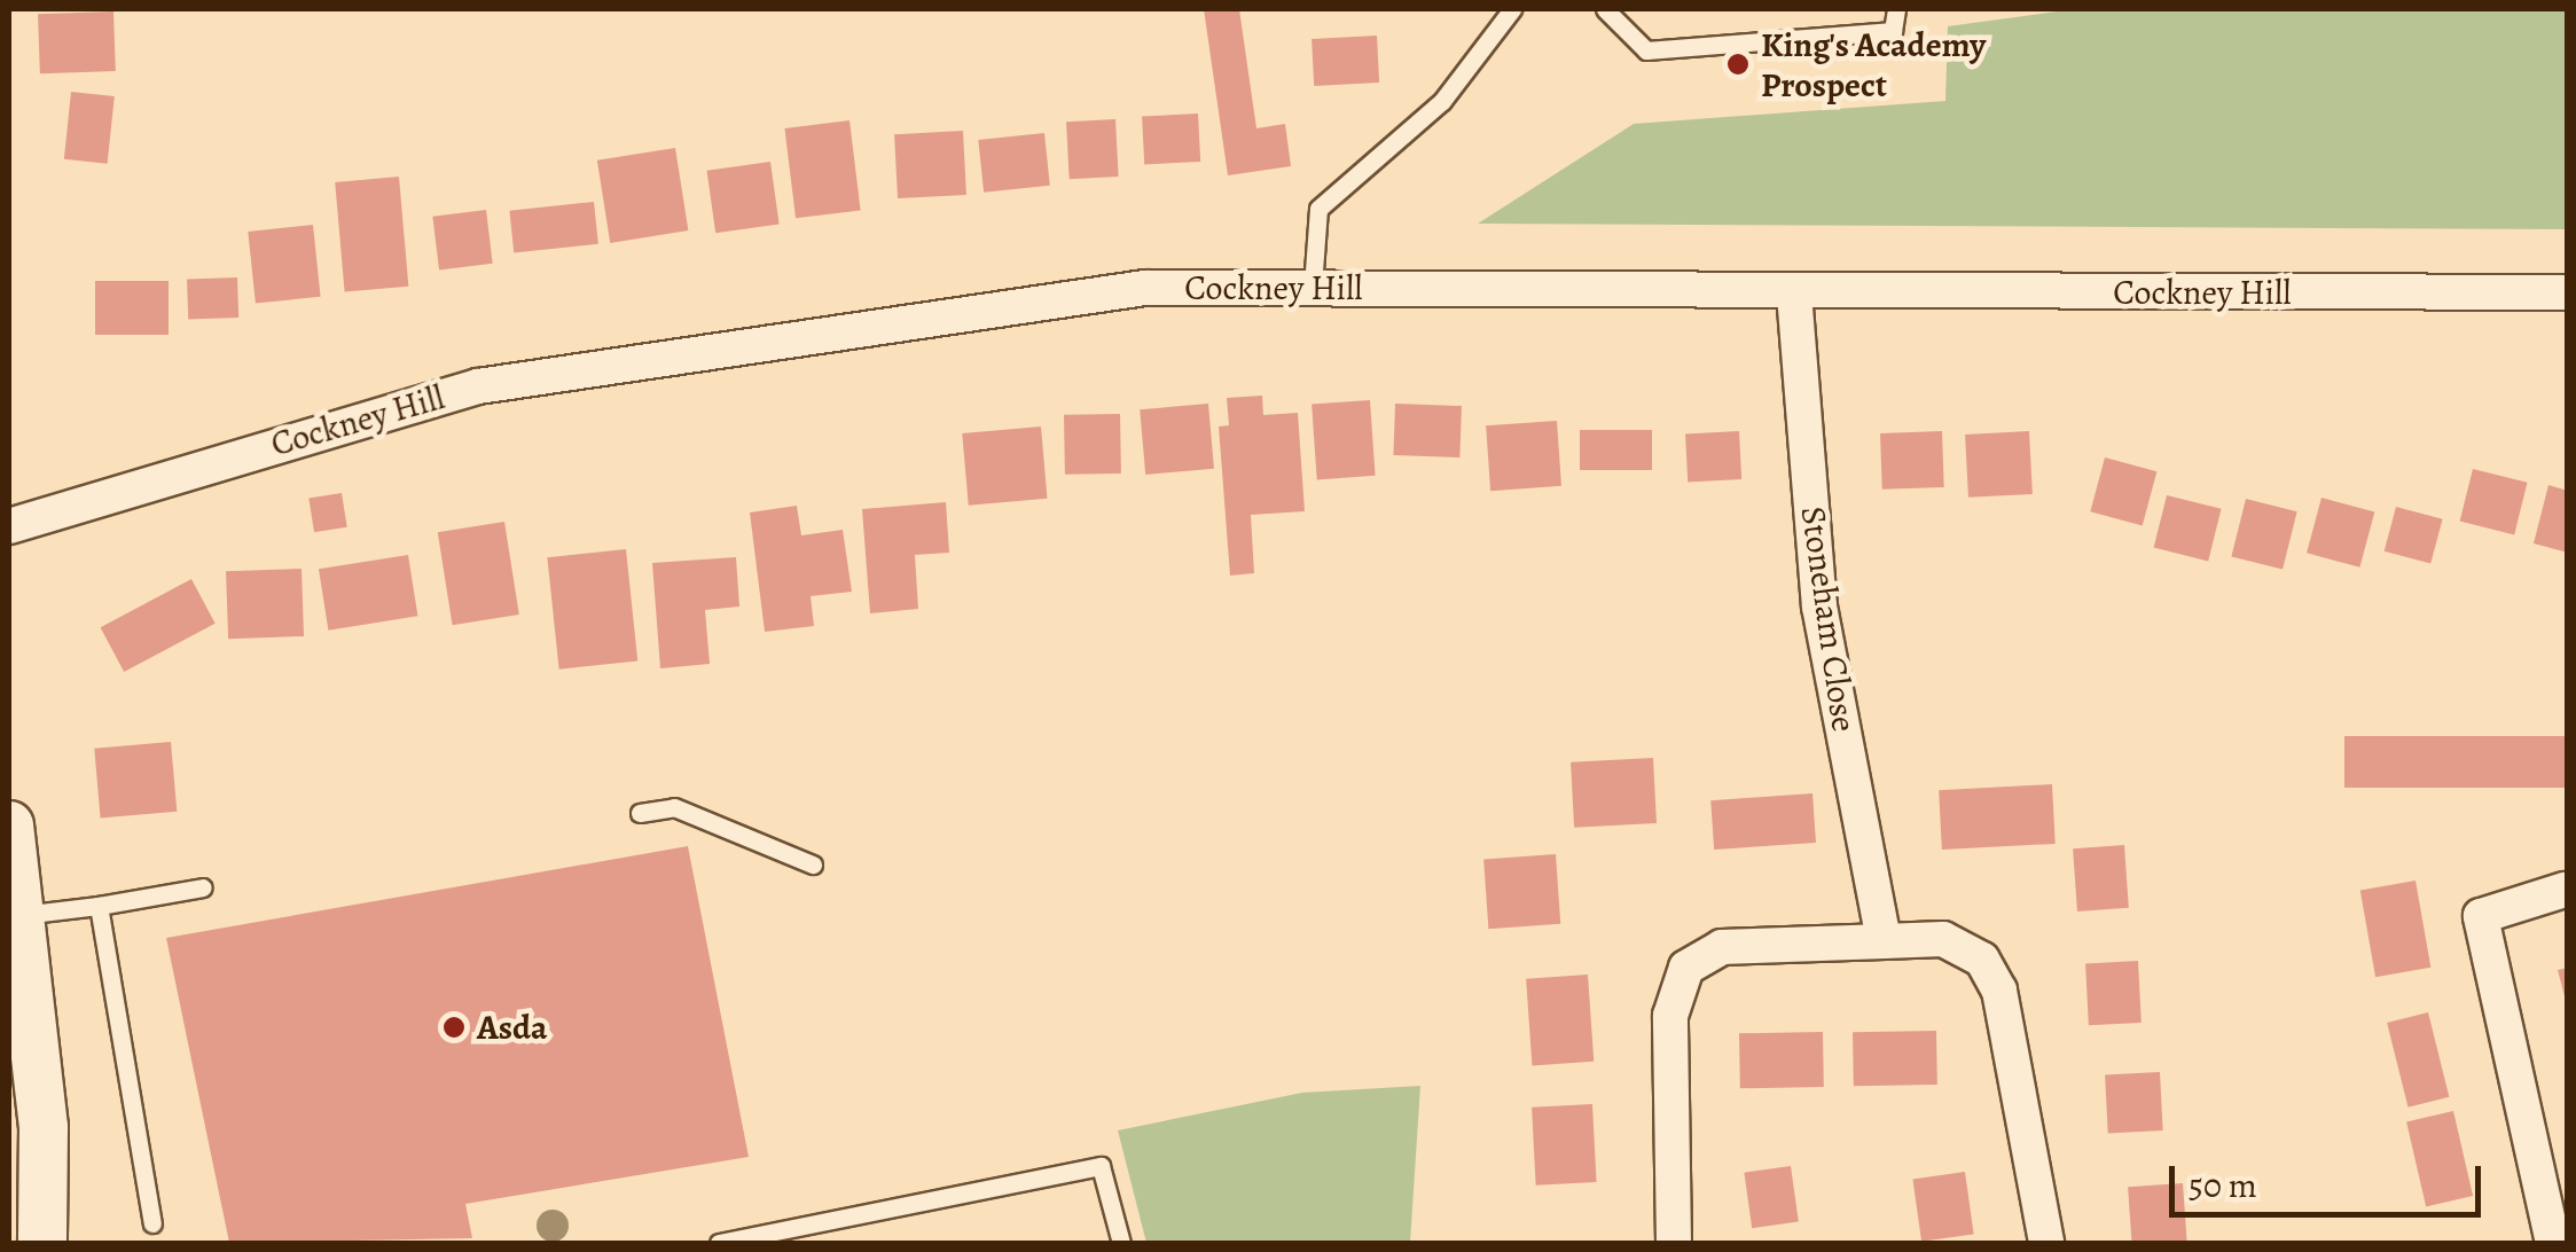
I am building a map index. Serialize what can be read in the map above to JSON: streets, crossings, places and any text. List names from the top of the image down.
{
  "streets": {
    "street": ["Cockney Hill", "Stoneham Close"]
  },
  "crossings": [
    ["Cockney Hill", "Stoneham Close"]
  ],
  "places": ["King's Academy Prospect", "Asda"],
  "scale_bar": "50 m"
}
